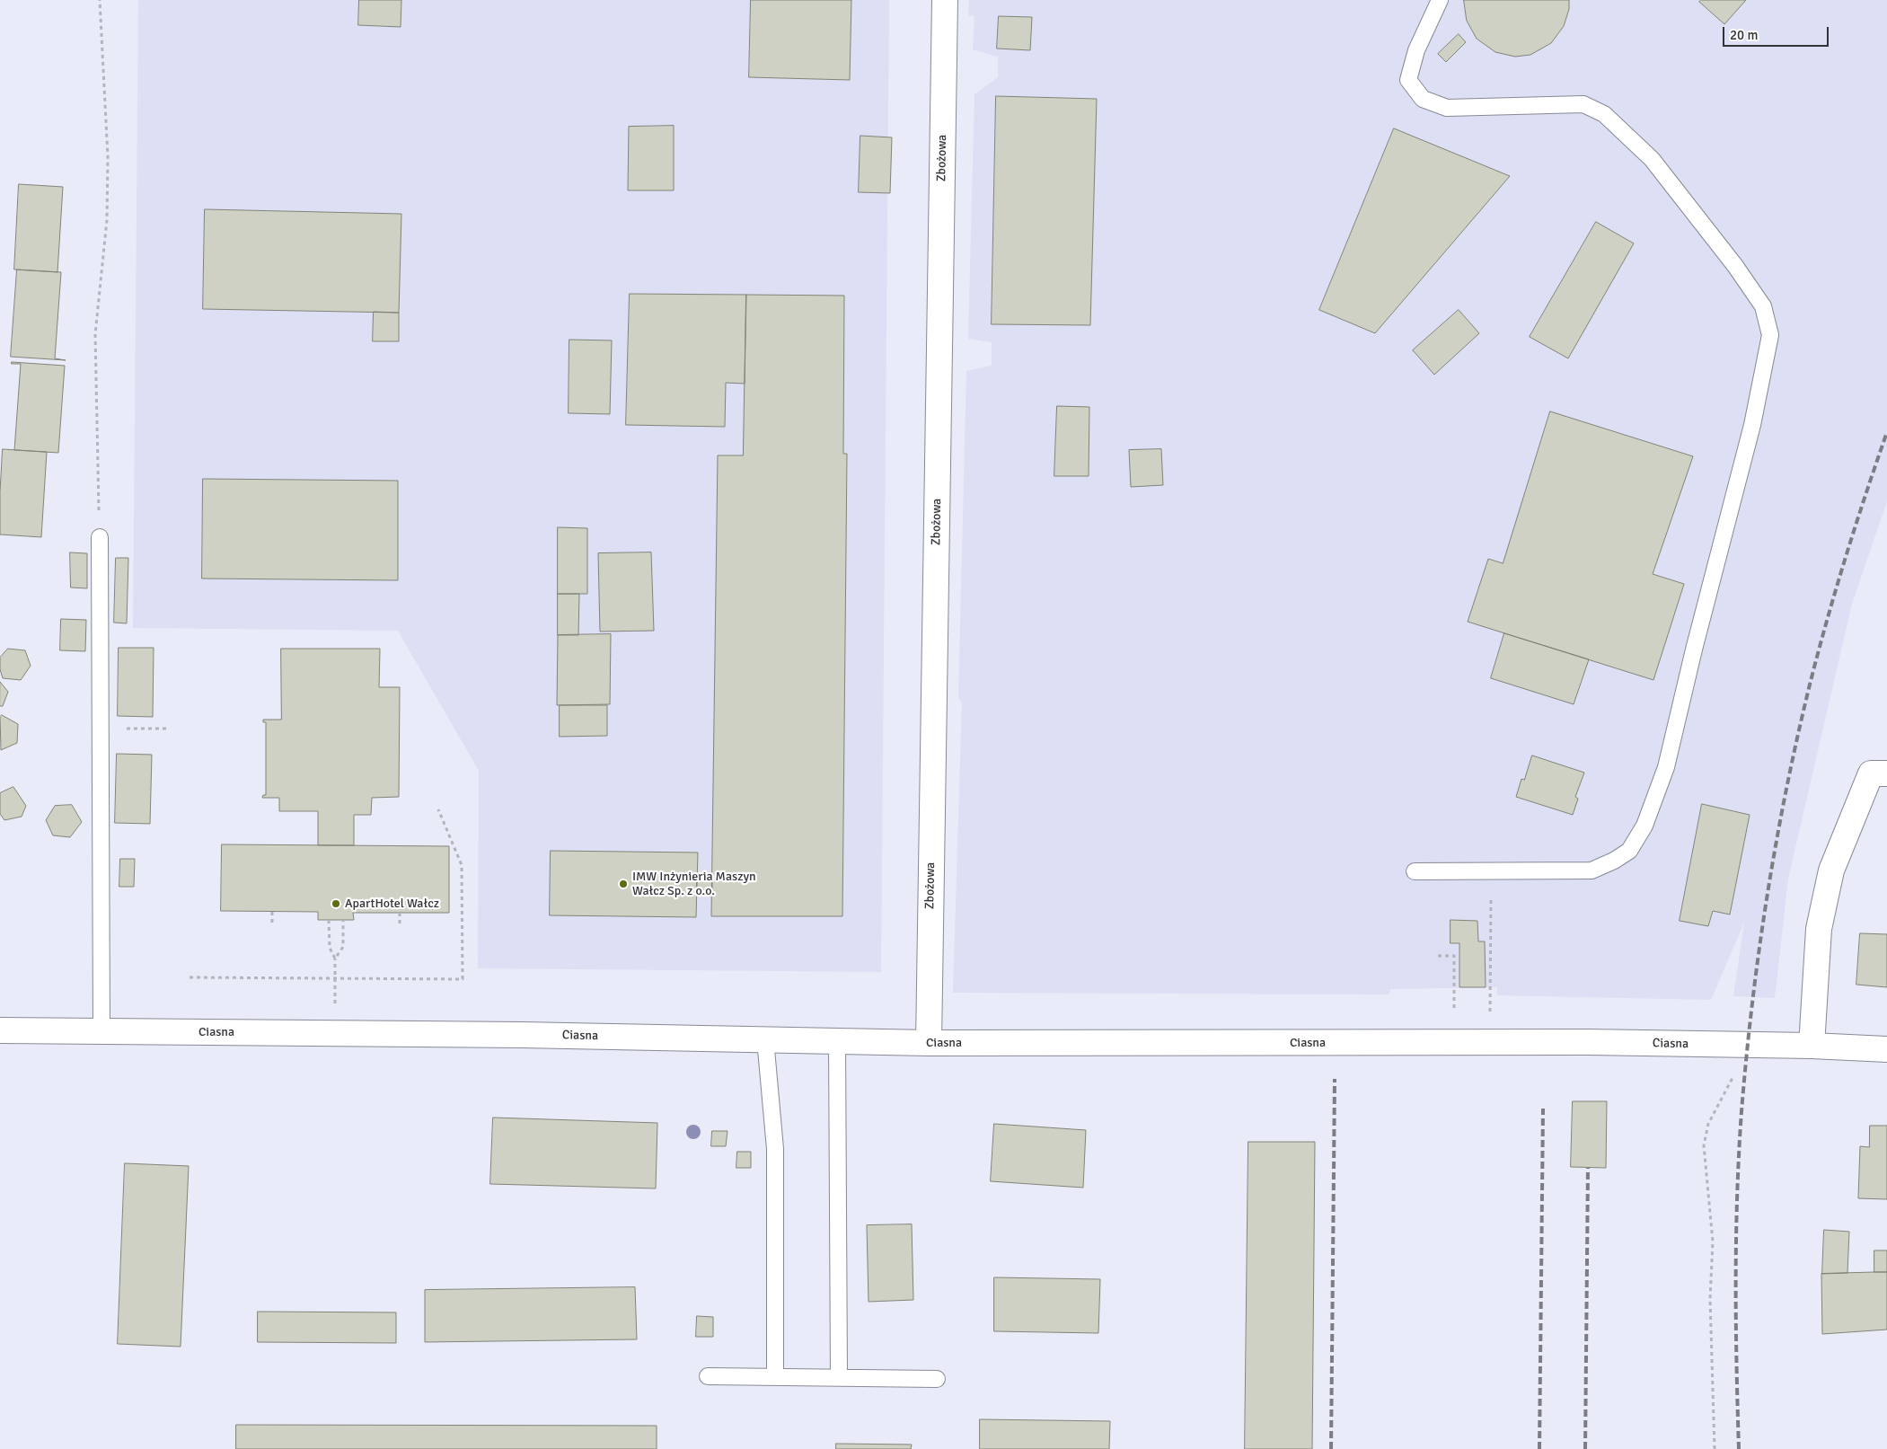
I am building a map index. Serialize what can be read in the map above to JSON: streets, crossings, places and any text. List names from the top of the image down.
{
  "streets": {
    "street": ["Zbożowa", "Ciasna"]
  },
  "crossings": [
    ["Zbożowa", "Ciasna"]
  ],
  "places": ["IMW Inżynieria Maszyn Wałcz Sp. z o.o.", "ApartHotel Wałcz"],
  "scale_bar": "20 m"
}
